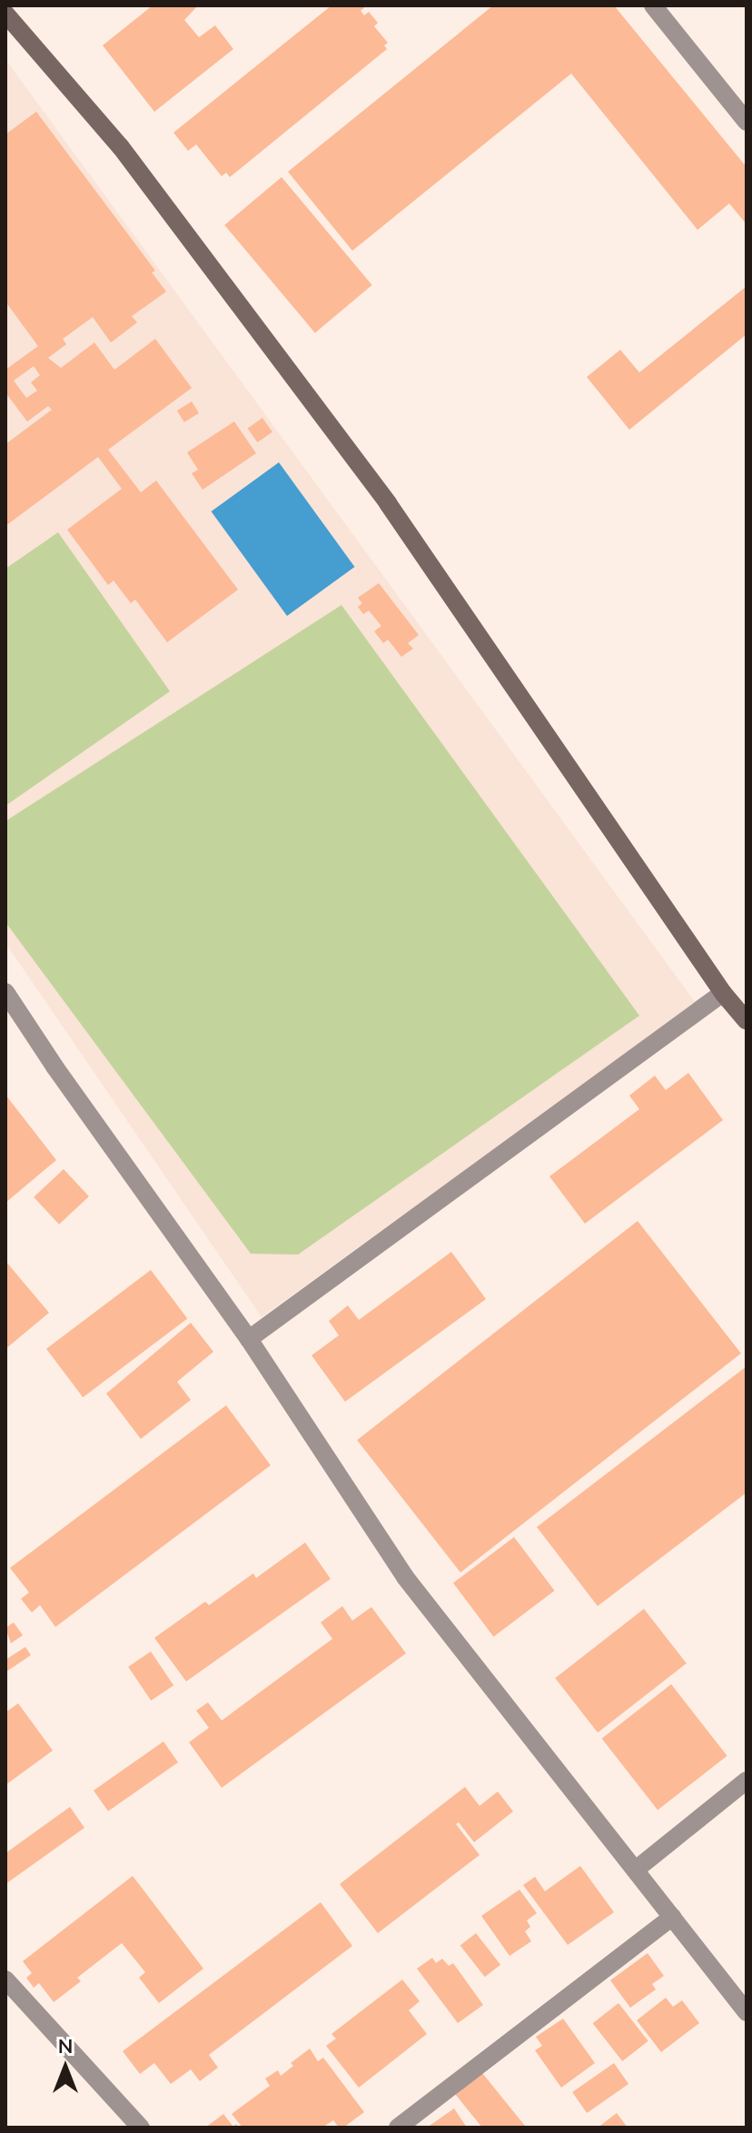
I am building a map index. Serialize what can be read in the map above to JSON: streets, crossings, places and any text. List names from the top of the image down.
{
  "north": "top"
}
